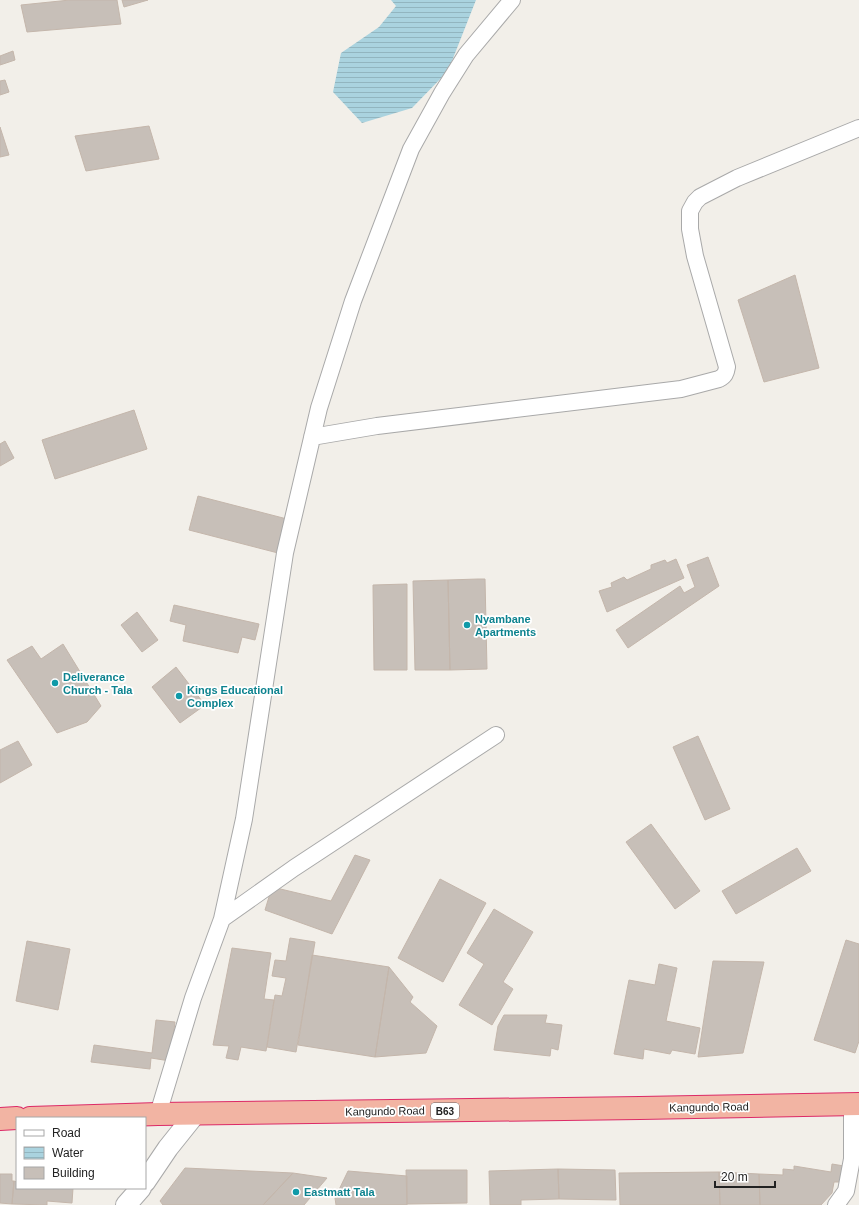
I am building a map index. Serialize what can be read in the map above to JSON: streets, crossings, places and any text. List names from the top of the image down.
{
  "streets": {
    "highway": ["Kangundo Road", "B63"]
  },
  "places": [
    "Nyambane Apartments",
    "Deliverance Church - Tala",
    "Kings Educational Complex",
    "Eastmatt Tala"
  ],
  "legend": ["Road", "Water", "Building"],
  "scale_bar": "20 m"
}
